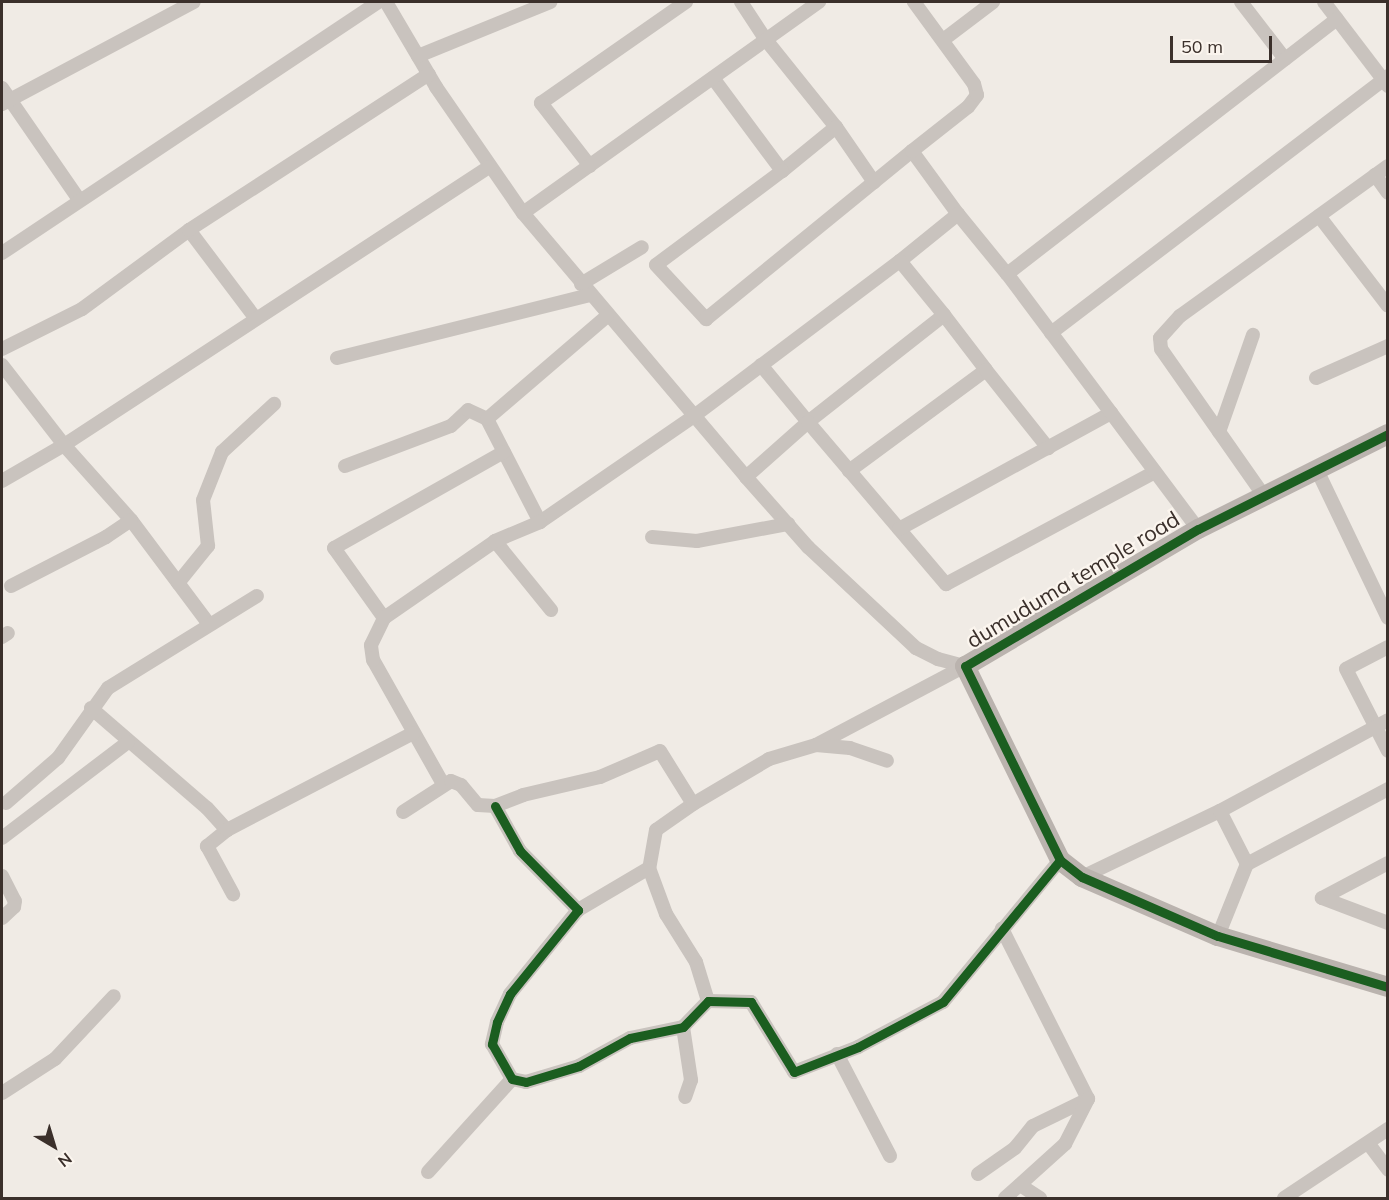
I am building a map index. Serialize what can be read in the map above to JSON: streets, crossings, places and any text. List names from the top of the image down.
{
  "streets": {
    "street": ["dumuduma temple road"]
  },
  "scale_bar": "50 m",
  "north": "bottom right"
}
